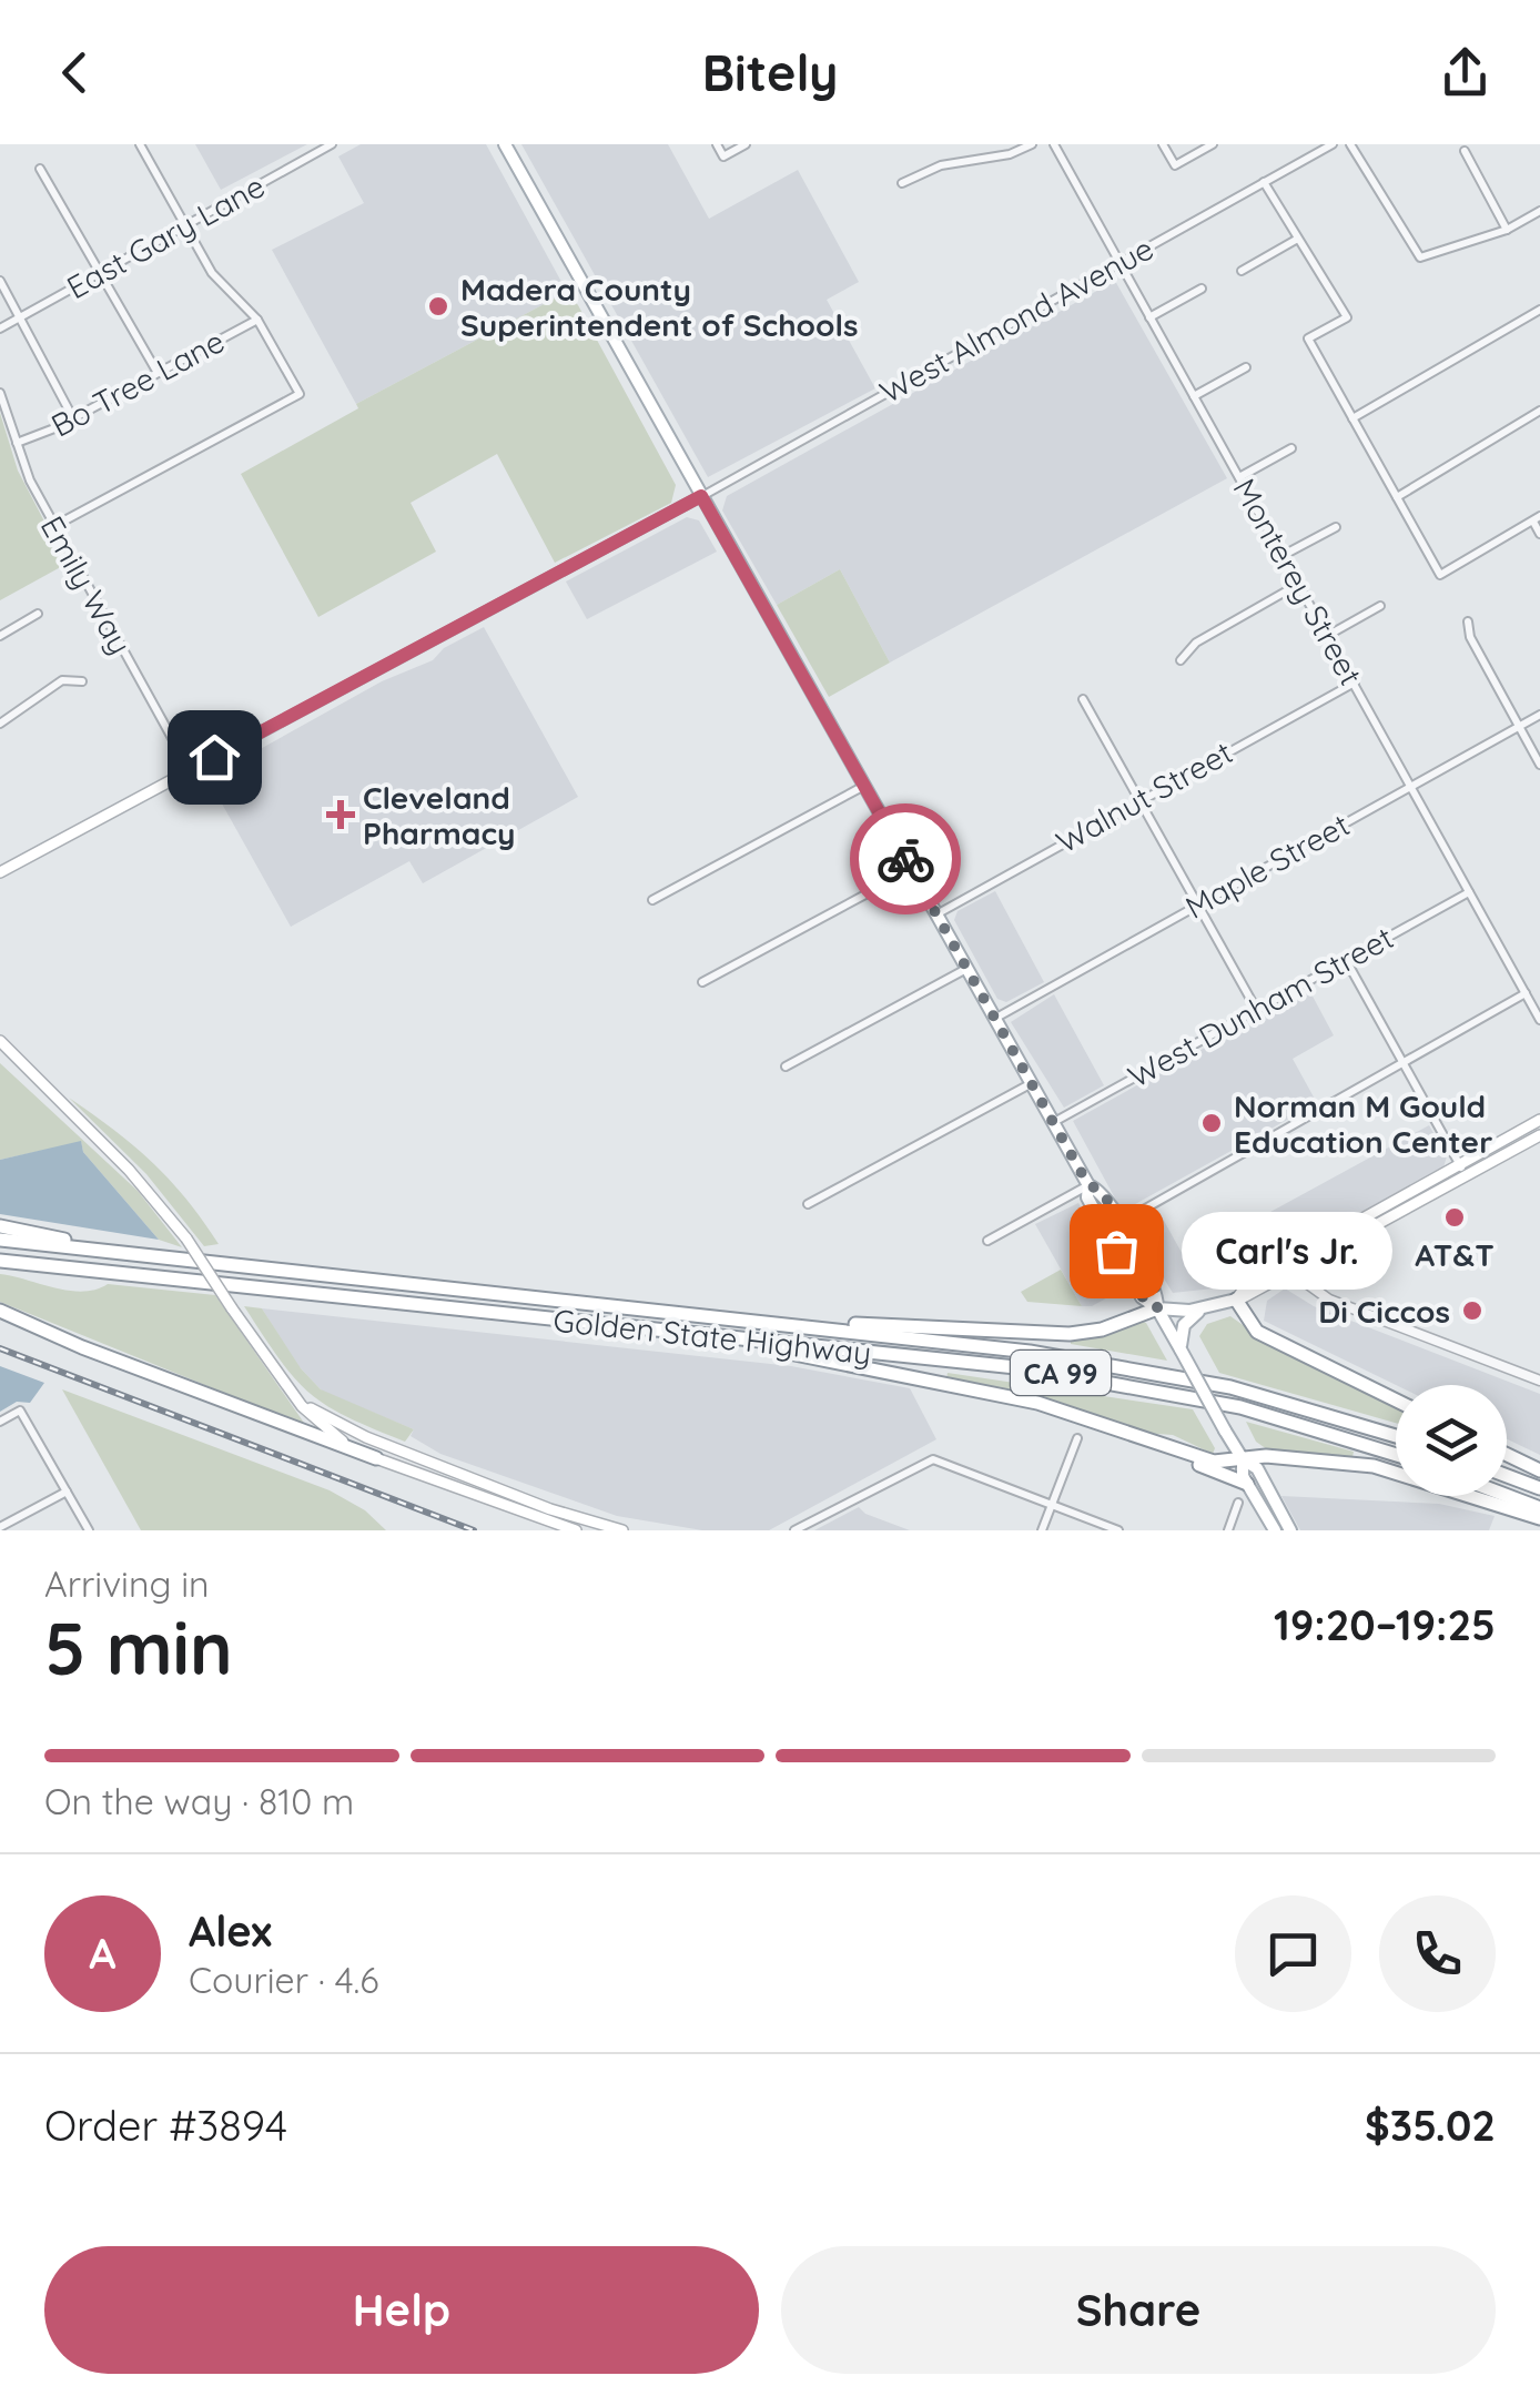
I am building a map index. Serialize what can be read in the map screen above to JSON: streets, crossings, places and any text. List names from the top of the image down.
{
  "streets": {
    "highway": ["Golden State Highway", "CA 99"],
    "street": [
      "East Gary Lane",
      "West Almond Avenue",
      "Bo Tree Lane",
      "Monterey Street",
      "Emily Way",
      "Walnut Street",
      "Maple Street",
      "West Dunham Street"
    ]
  },
  "crossings": [
    ["West Almond Avenue", "Monterey Street"],
    ["Bo Tree Lane", "Emily Way"],
    ["Monterey Street", "Walnut Street"],
    ["Monterey Street", "Maple Street"],
    ["Monterey Street", "West Dunham Street"]
  ],
  "places": {
    "other": [
      "Madera County Superintendent of Schools",
      "Norman M Gould Education Center",
      "AT&T",
      "Carl's Jr.",
      "Di Ciccos"
    ],
    "health": ["Cleveland Pharmacy"]
  },
  "page": {
    "header": "Bitely",
    "bubble": "Carl's Jr.",
    "heading": ["5 min", "Arriving in", "19:20–19:25"],
    "panel": [
      "Alex",
      "Courier · 4.6",
      "Order #3894",
      "$35.02"
    ],
    "bar": "On the way · 810 m",
    "round": "A",
    "buttons": ["Help", "Share"]
  }
}
